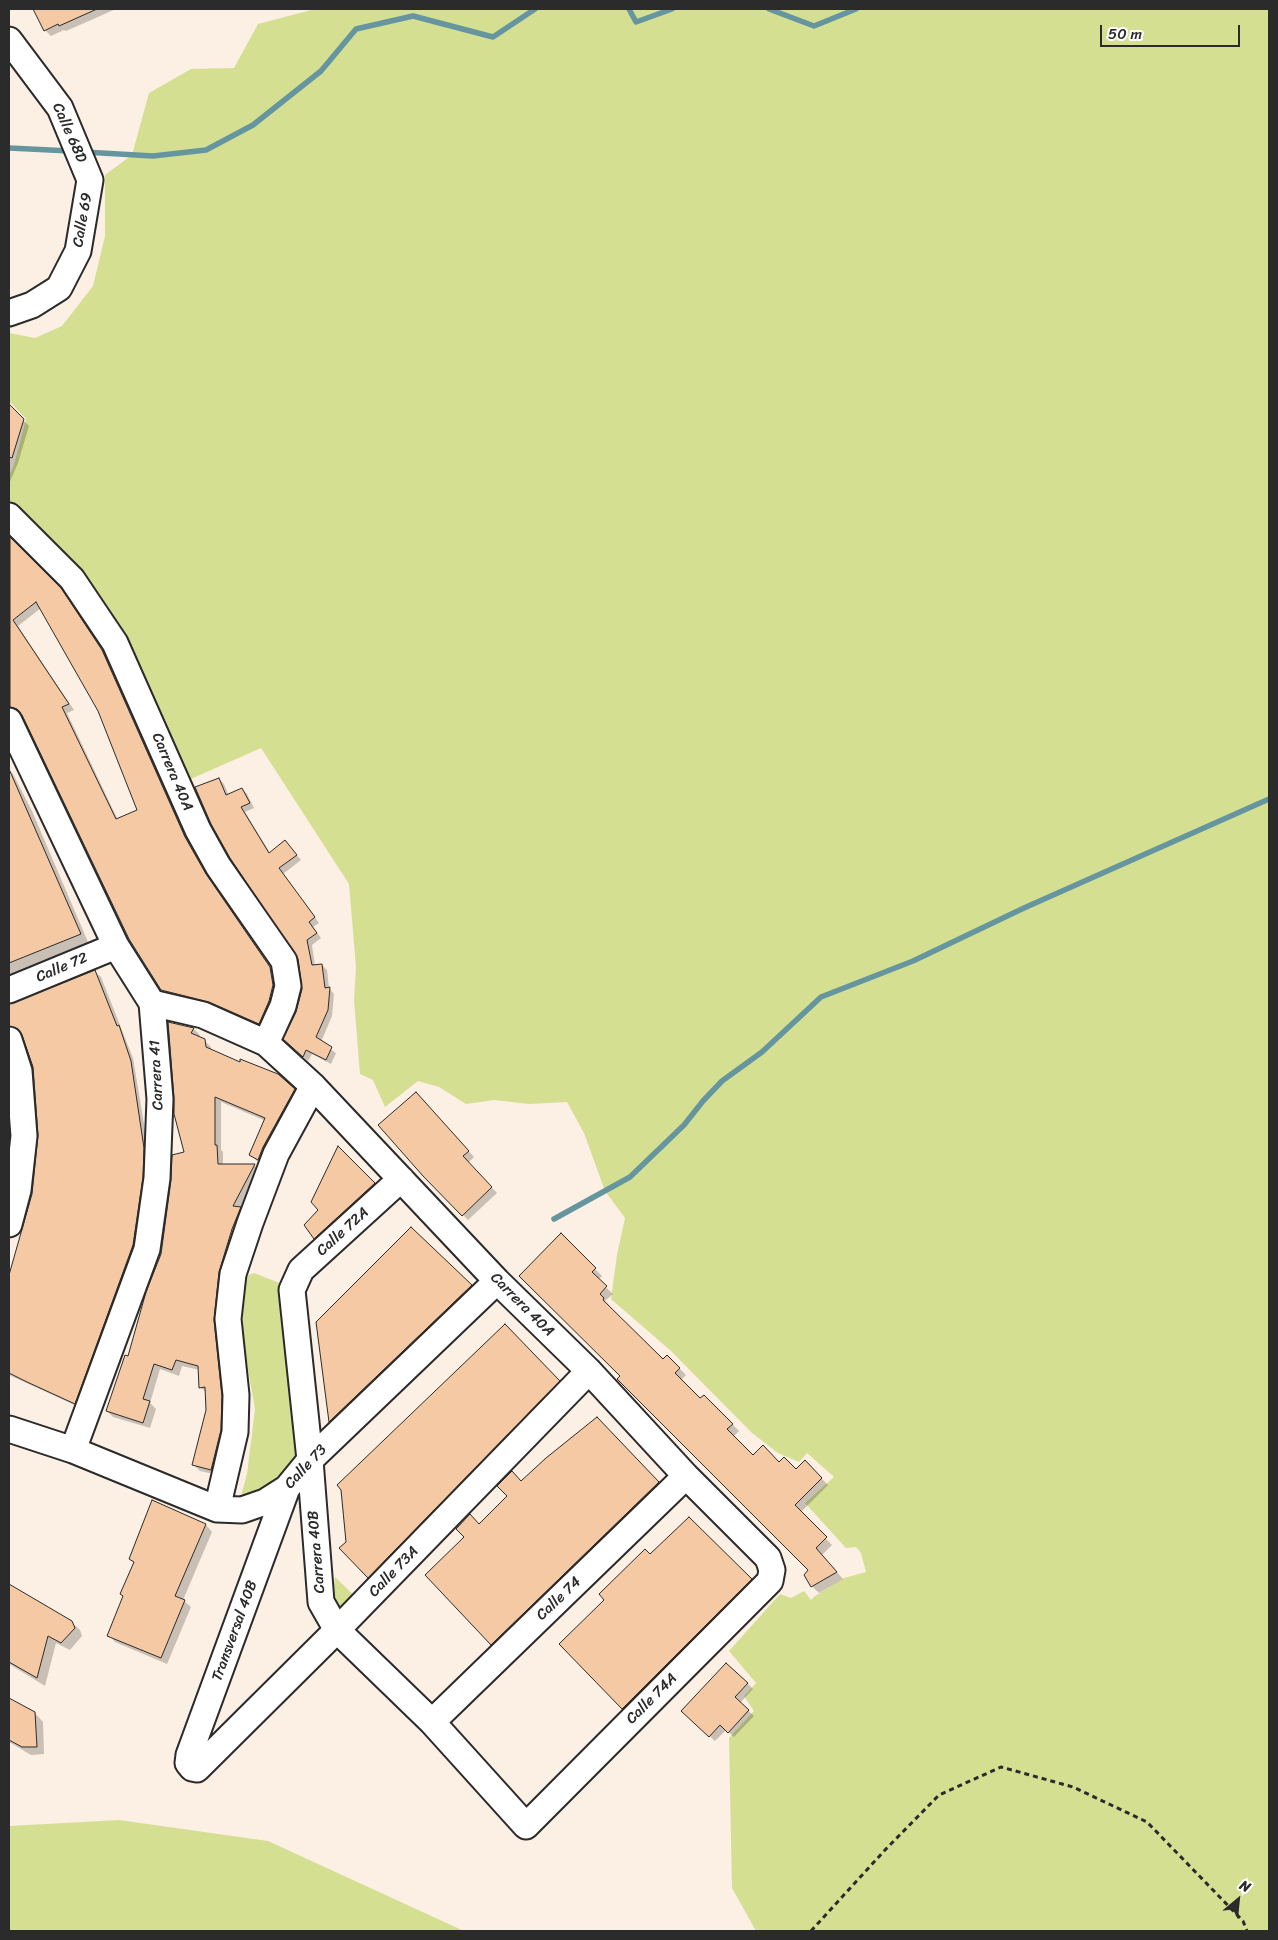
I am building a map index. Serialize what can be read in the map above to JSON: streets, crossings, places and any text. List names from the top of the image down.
{
  "streets": {
    "street": [
      "Calle 68D",
      "Calle 69",
      "Carrera 40A",
      "Calle 72",
      "Carrera 41",
      "Calle 72A",
      "Calle 73",
      "Carrera 40B",
      "Calle 73A",
      "Calle 74",
      "Transversal 40B",
      "Calle 74A"
    ]
  },
  "crossings": [
    ["Calle 68D", "Calle 69"],
    ["Carrera 40A", "Carrera 41"],
    ["Carrera 40A", "Calle 72A"],
    ["Carrera 40A", "Calle 73"],
    ["Carrera 40A", "Calle 73A"],
    ["Carrera 40A", "Calle 74"],
    ["Carrera 40A", "Calle 74A"],
    ["Calle 72", "Carrera 41"],
    ["Carrera 41", "Calle 73"],
    ["Calle 72A", "Carrera 40B"],
    ["Calle 73", "Carrera 40B"],
    ["Calle 73", "Transversal 40B"],
    ["Carrera 40B", "Calle 73A"],
    ["Carrera 40B", "Calle 74"],
    ["Carrera 40B", "Calle 74A"],
    ["Calle 73A", "Transversal 40B"]
  ],
  "scale_bar": "50 m",
  "north": "top right"
}
